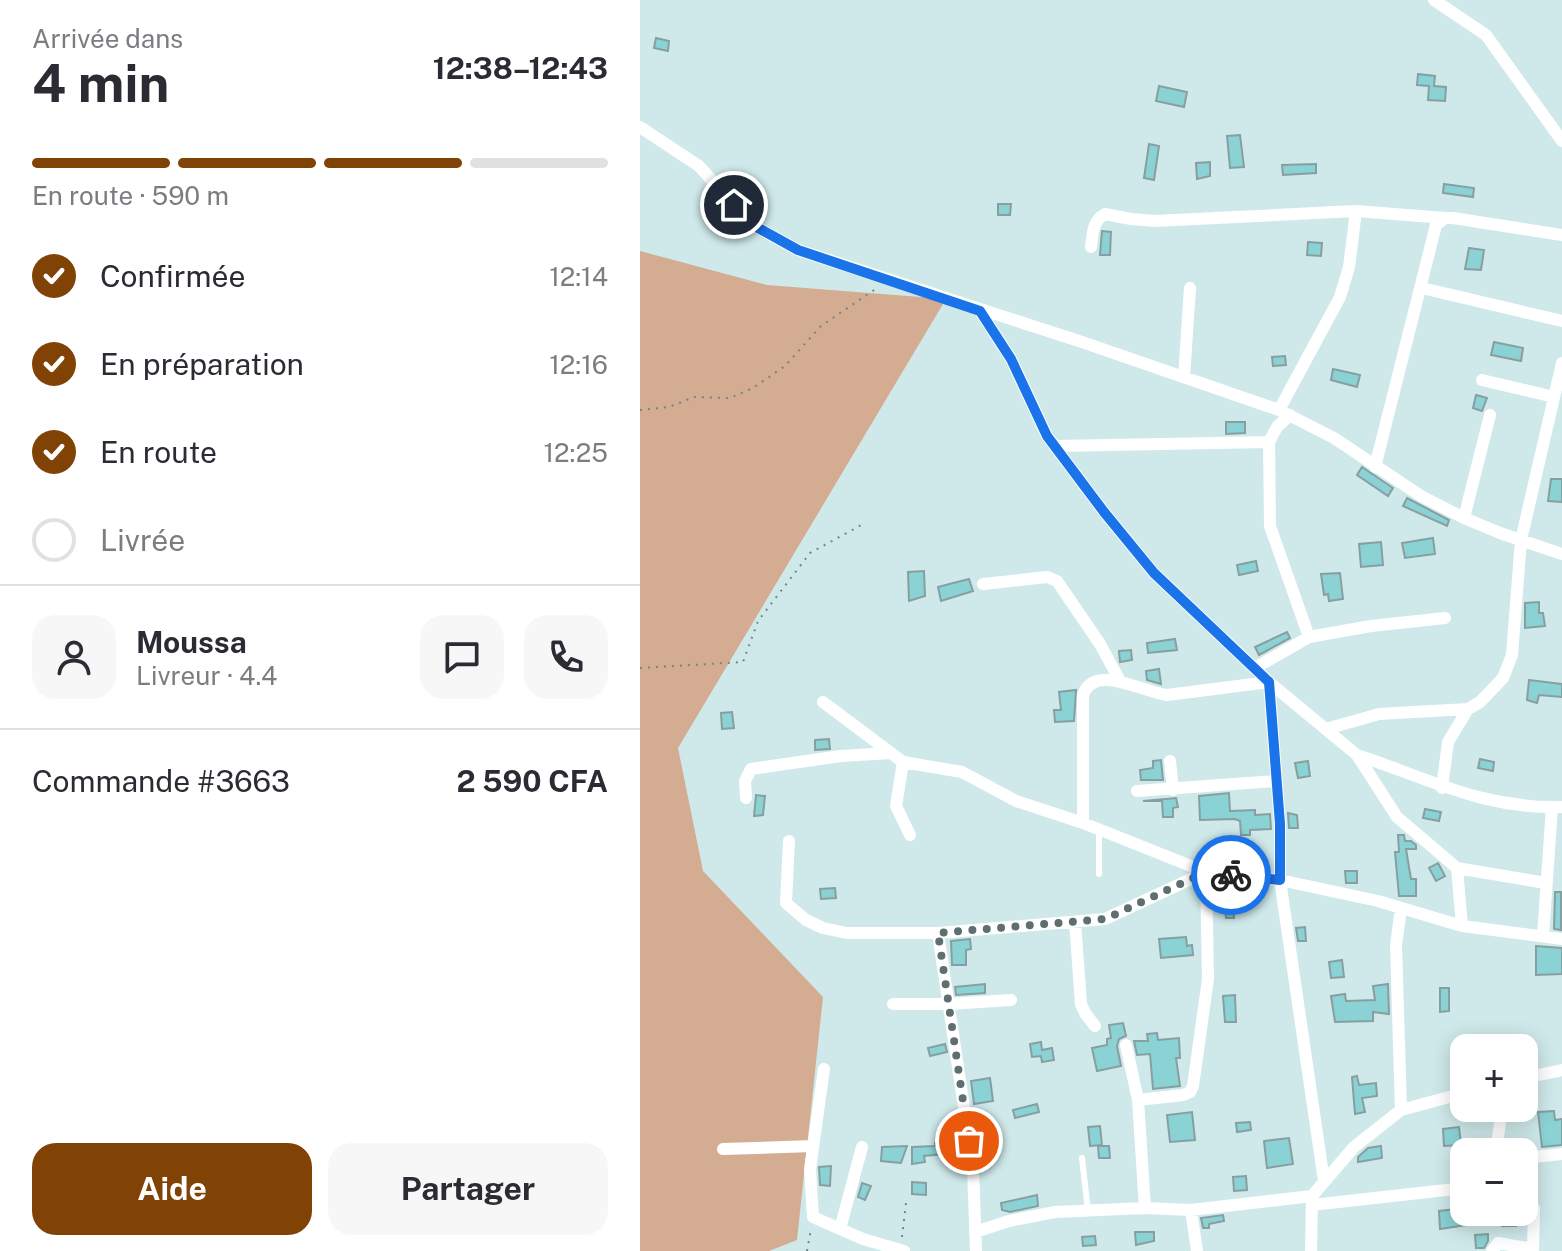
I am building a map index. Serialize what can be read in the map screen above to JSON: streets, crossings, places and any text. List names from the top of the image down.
{
  "page": {
    "heading": ["4 min", "Arrivée dans", "12:38–12:43"],
    "panel": [
      "Moussa",
      "Livreur · 4.4",
      "Commande #3663",
      "2 590 CFA"
    ],
    "bar": "En route · 590 m",
    "list": [
      ["Confirmée", "12:14"],
      ["En préparation", "12:16"],
      ["En route", "12:25"],
      "Livrée"
    ],
    "map_buttons": ["+", "−"],
    "buttons": ["Aide", "Partager"]
  }
}
